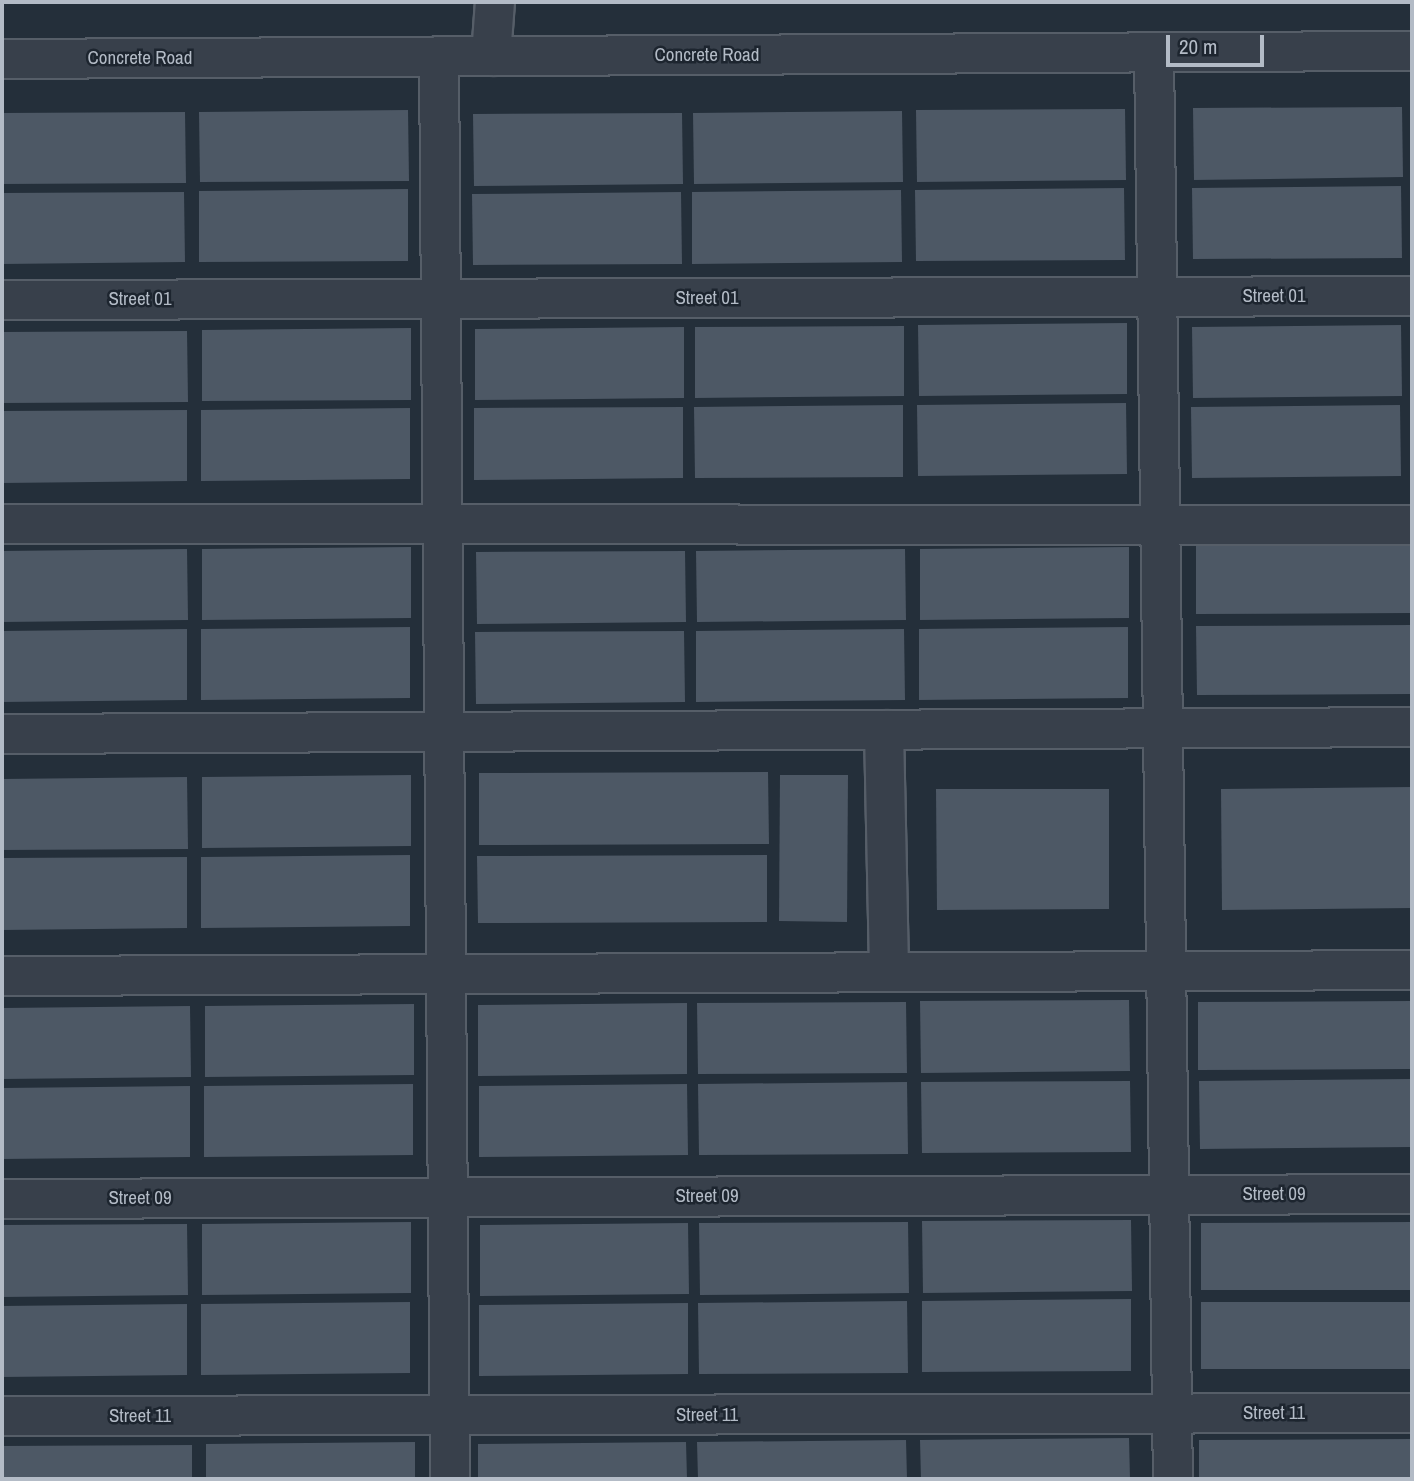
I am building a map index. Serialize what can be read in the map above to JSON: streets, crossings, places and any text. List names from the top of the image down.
{
  "streets": {
    "street": [
      "Concrete Road",
      "Street 01",
      "Street 09",
      "Street 11"
    ]
  },
  "scale_bar": "20 m"
}
